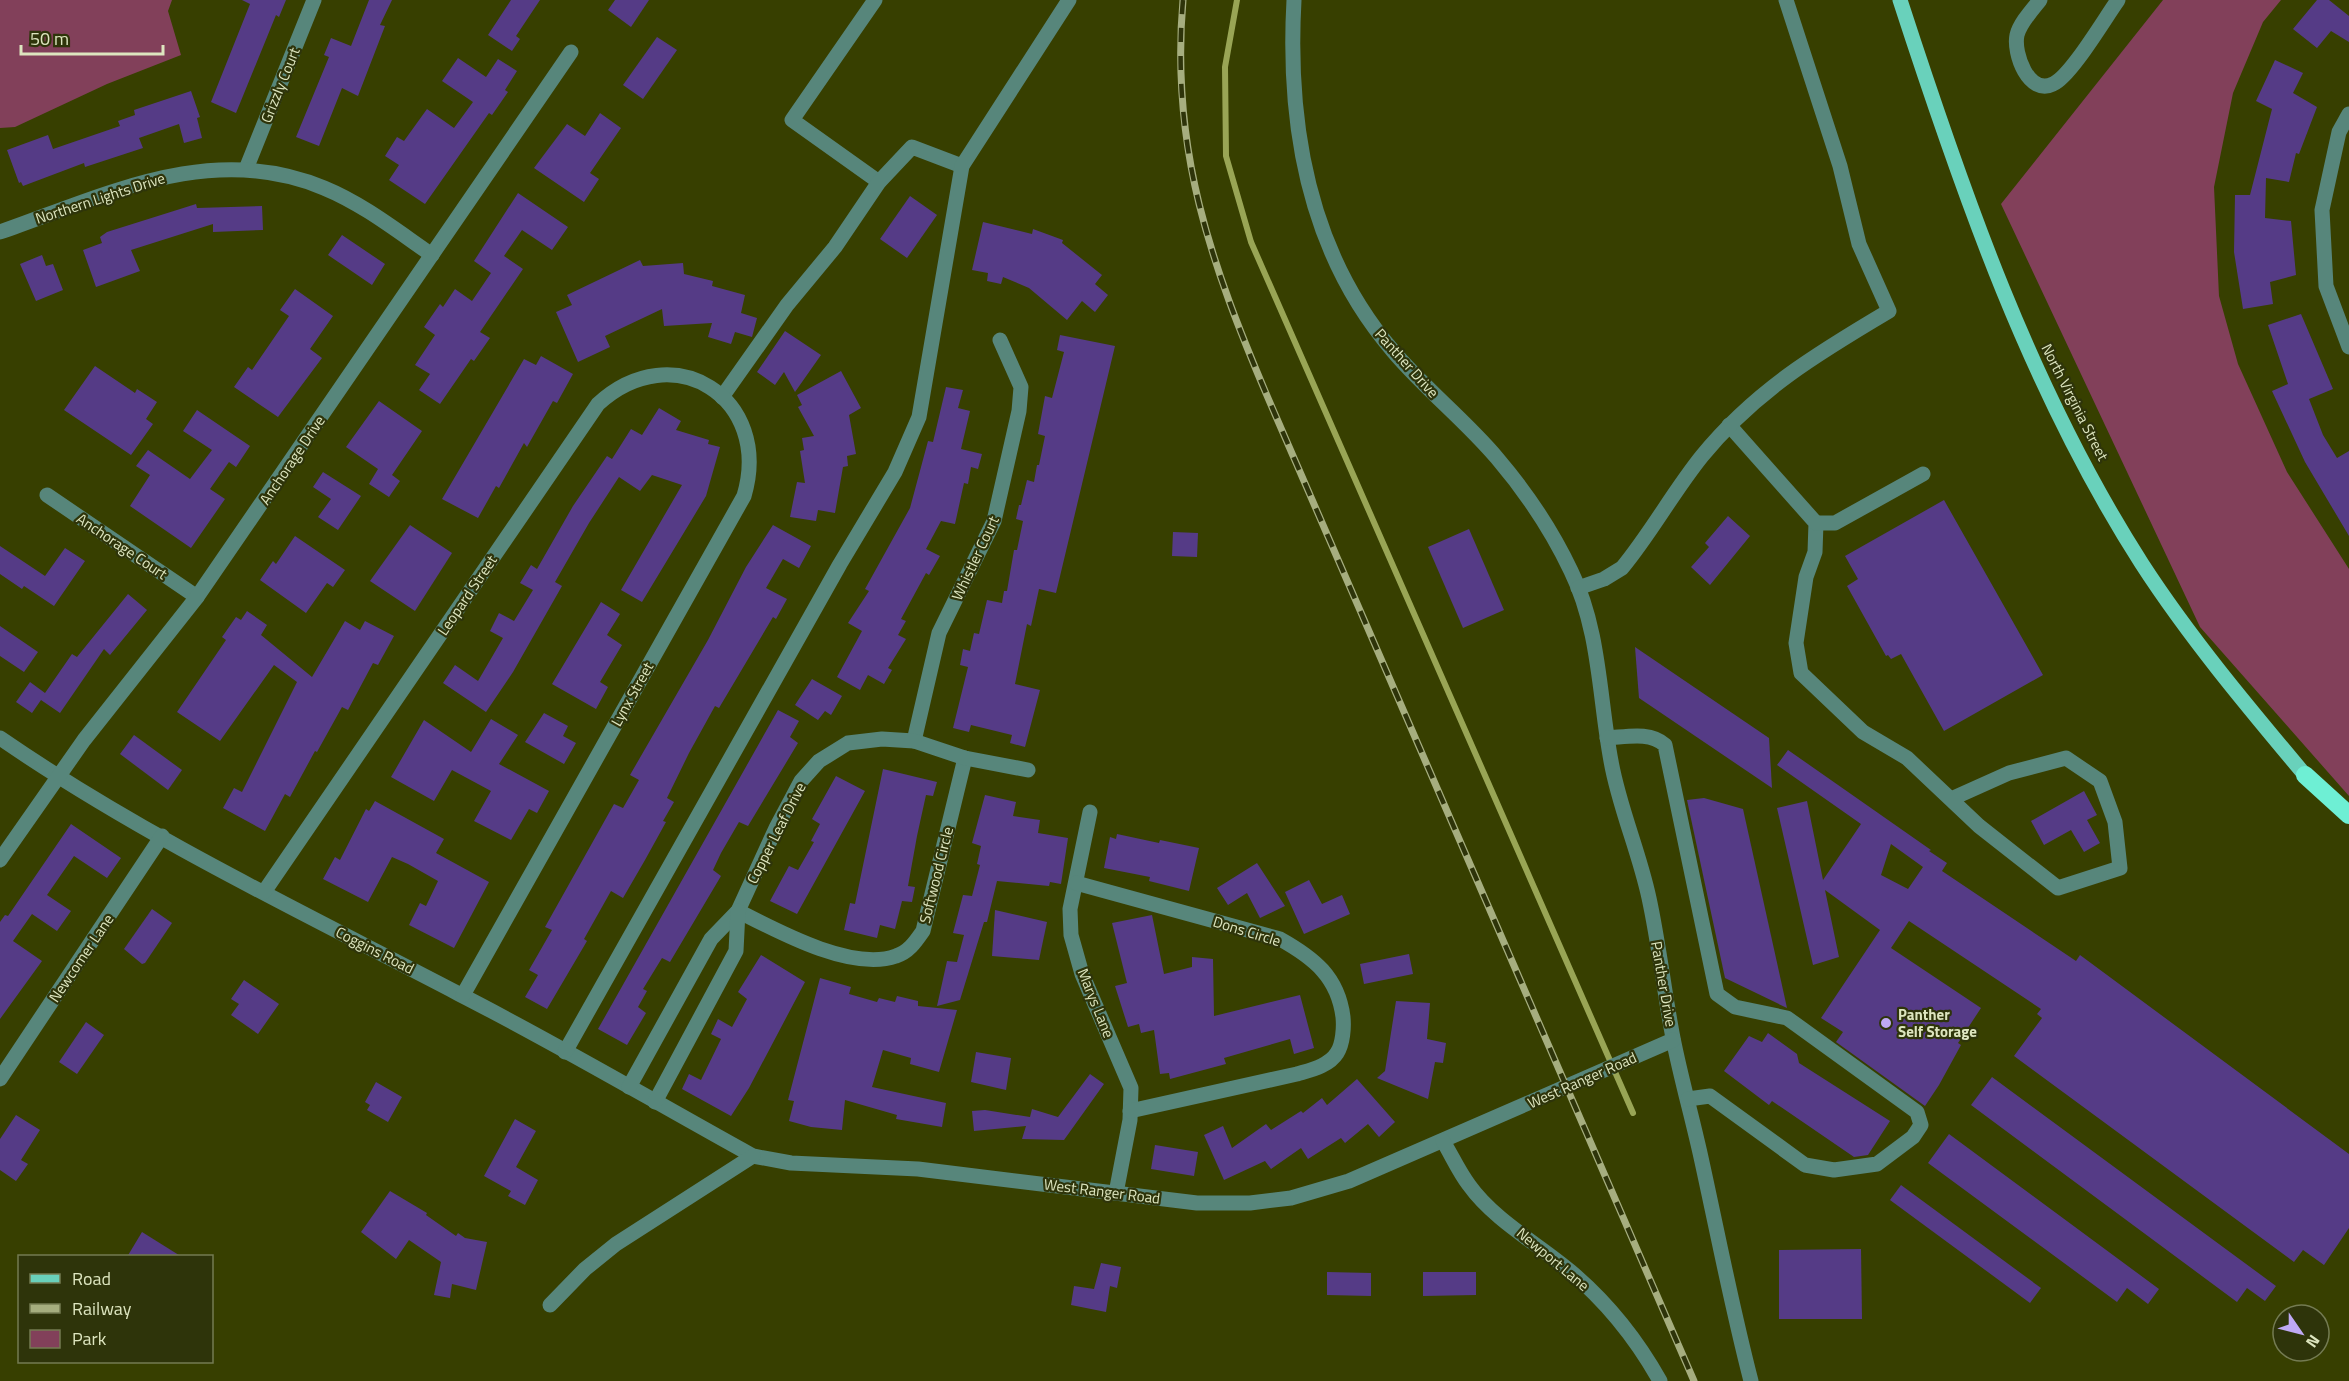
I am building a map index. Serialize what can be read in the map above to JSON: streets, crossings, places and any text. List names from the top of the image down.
{
  "streets": {
    "main road": ["North Virginia Street"],
    "street": [
      "Grizzly Court",
      "Northern Lights Drive",
      "Panther Drive",
      "Anchorage Drive",
      "Anchorage Court",
      "Whistler Court",
      "Leopard Street",
      "Lynx Street",
      "Copper Leaf Drive",
      "Softwood Circle",
      "Dons Circle",
      "Coggins Road",
      "Newcomer Lane",
      "Marys Lane",
      "West Ranger Road",
      "Newport Lane"
    ]
  },
  "crossings": [
    ["Grizzly Court", "Northern Lights Drive"],
    ["Northern Lights Drive", "Anchorage Drive"],
    ["Panther Drive", "West Ranger Road"],
    ["Anchorage Drive", "Anchorage Court"],
    ["Anchorage Drive", "Coggins Road"],
    ["Whistler Court", "Copper Leaf Drive"],
    ["Leopard Street", "Lynx Street"],
    ["Leopard Street", "Coggins Road"],
    ["Lynx Street", "Coggins Road"],
    ["Copper Leaf Drive", "Softwood Circle"],
    ["Copper Leaf Drive", "Coggins Road"],
    ["Dons Circle", "Marys Lane"],
    ["Coggins Road", "Newcomer Lane"],
    ["Coggins Road", "West Ranger Road"],
    ["Marys Lane", "West Ranger Road"],
    ["West Ranger Road", "Newport Lane"]
  ],
  "places": ["Panther Self Storage"],
  "legend": ["Road", "Railway", "Park"],
  "scale_bar": "50 m",
  "north": "bottom right"
}
